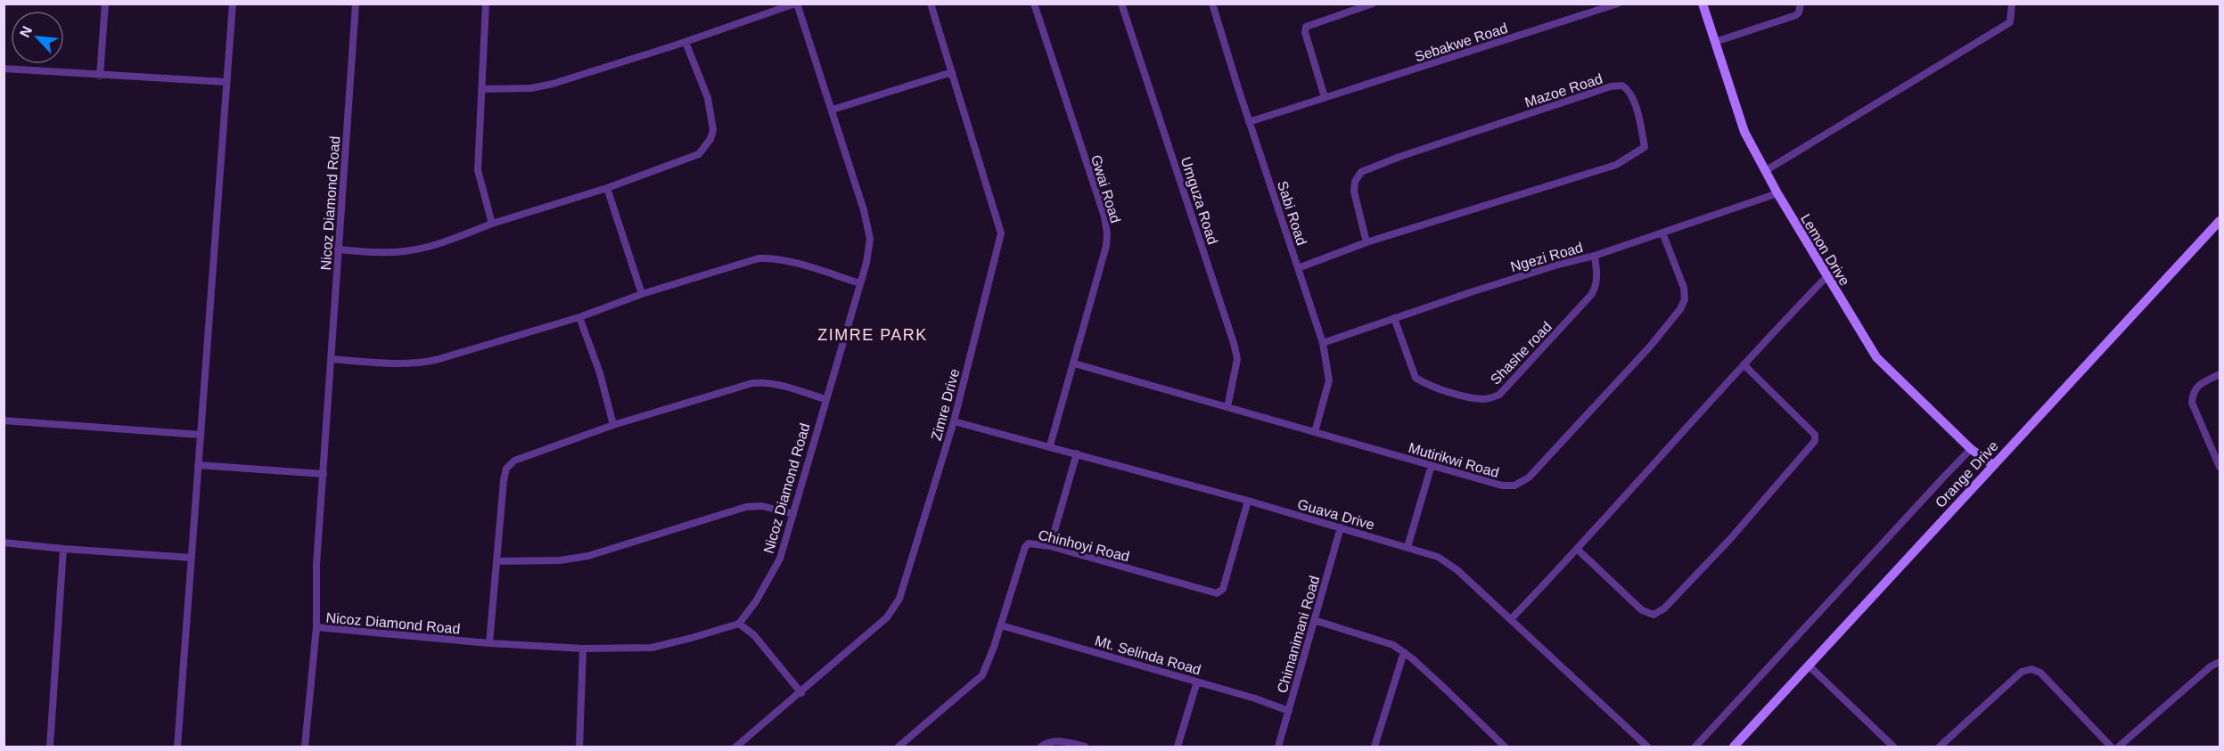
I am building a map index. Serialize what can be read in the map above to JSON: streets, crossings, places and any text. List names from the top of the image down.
{
  "streets": {
    "street": [
      "Sebakwe Road",
      "Mazoe Road",
      "Gwai Road",
      "Umguza Road",
      "Nicoz Diamond Road",
      "Sabi Road",
      "Lemon Drive",
      "Ngezi Road",
      "Shashe road",
      "Zimre Drive",
      "Mutirikwi Road",
      "Orange Drive",
      "Guava Drive",
      "Chinhoyi Road",
      "Chimanimani Road",
      "Mt. Selinda Road"
    ]
  },
  "crossings": [
    ["Sebakwe Road", "Sabi Road"],
    ["Mazoe Road", "Sabi Road"],
    ["Gwai Road", "Mutirikwi Road"],
    ["Gwai Road", "Guava Drive"],
    ["Umguza Road", "Mutirikwi Road"],
    ["Sabi Road", "Ngezi Road"],
    ["Sabi Road", "Mutirikwi Road"],
    ["Lemon Drive", "Ngezi Road"],
    ["Lemon Drive", "Orange Drive"],
    ["Ngezi Road", "Shashe road"],
    ["Ngezi Road", "Mutirikwi Road"],
    ["Zimre Drive", "Guava Drive"],
    ["Guava Drive", "Chinhoyi Road"],
    ["Guava Drive", "Chimanimani Road"],
    ["Chinhoyi Road", "Mt. Selinda Road"],
    ["Chimanimani Road", "Mt. Selinda Road"]
  ],
  "districts": ["ZIMRE PARK"],
  "north": "top left"
}
